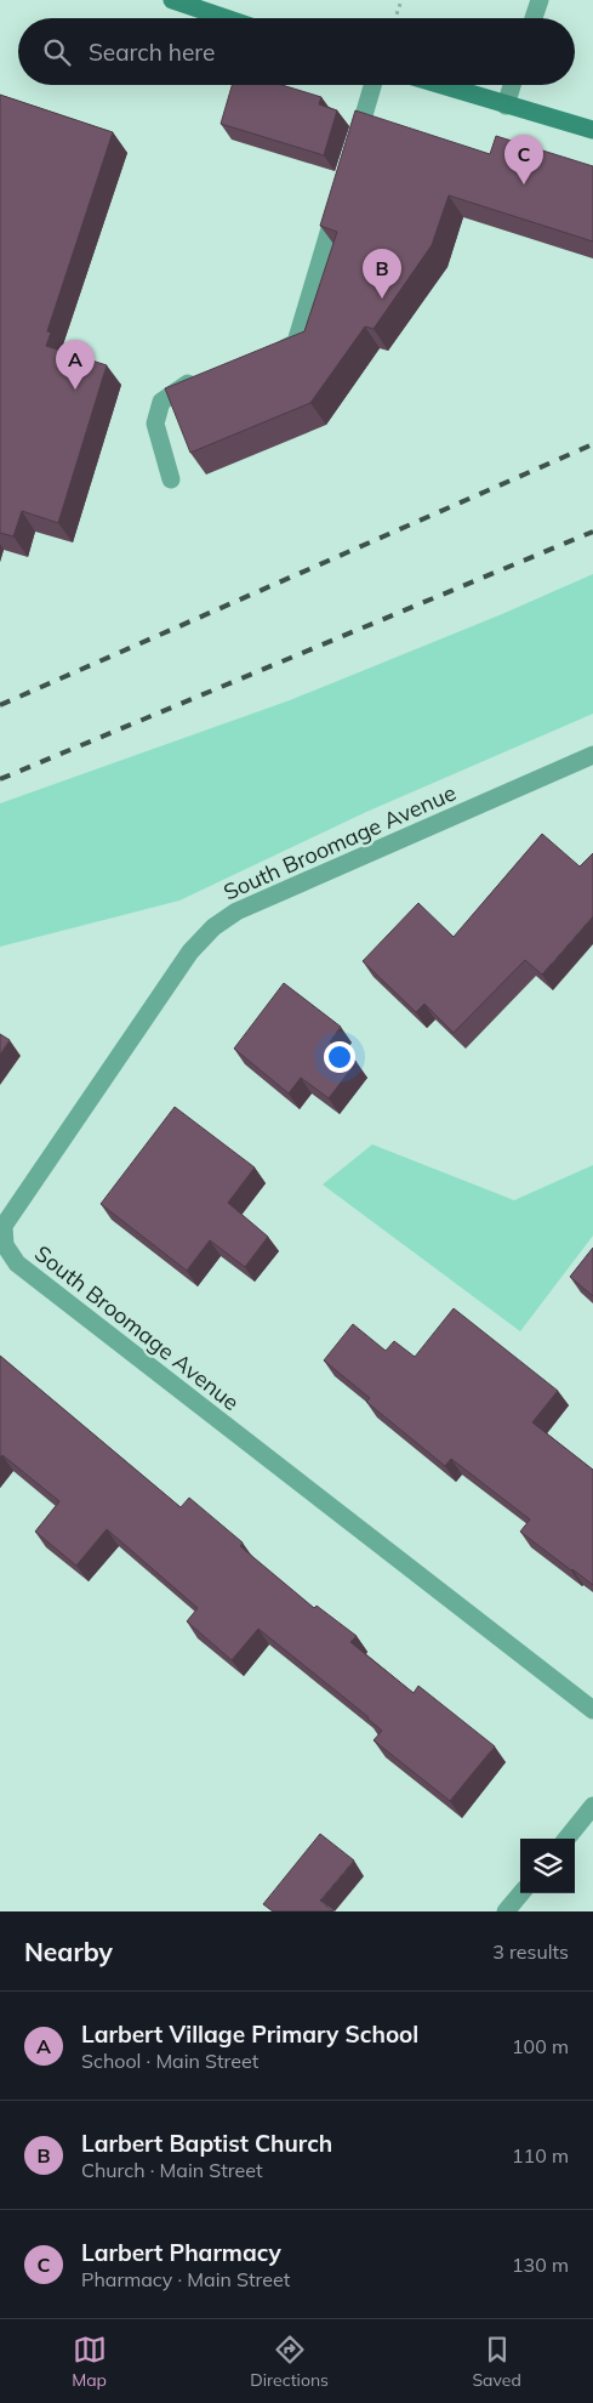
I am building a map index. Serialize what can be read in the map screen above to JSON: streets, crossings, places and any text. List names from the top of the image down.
{
  "streets": {
    "street": ["South Broomage Avenue"]
  },
  "page": {
    "search": "Search here",
    "pins": ["C", "B", "A"],
    "heading": ["Nearby", "3 results"],
    "list": [
      {
        "mark": "A",
        "name": "Larbert Village Primary School",
        "note": "School · Main Street",
        "value": "100 m"
      },
      {
        "mark": "B",
        "name": "Larbert Baptist Church",
        "note": "Church · Main Street",
        "value": "110 m"
      },
      {
        "mark": "C",
        "name": "Larbert Pharmacy",
        "note": "Pharmacy · Main Street",
        "value": "130 m"
      }
    ],
    "nav": ["Map", "Directions", "Saved"]
  }
}
